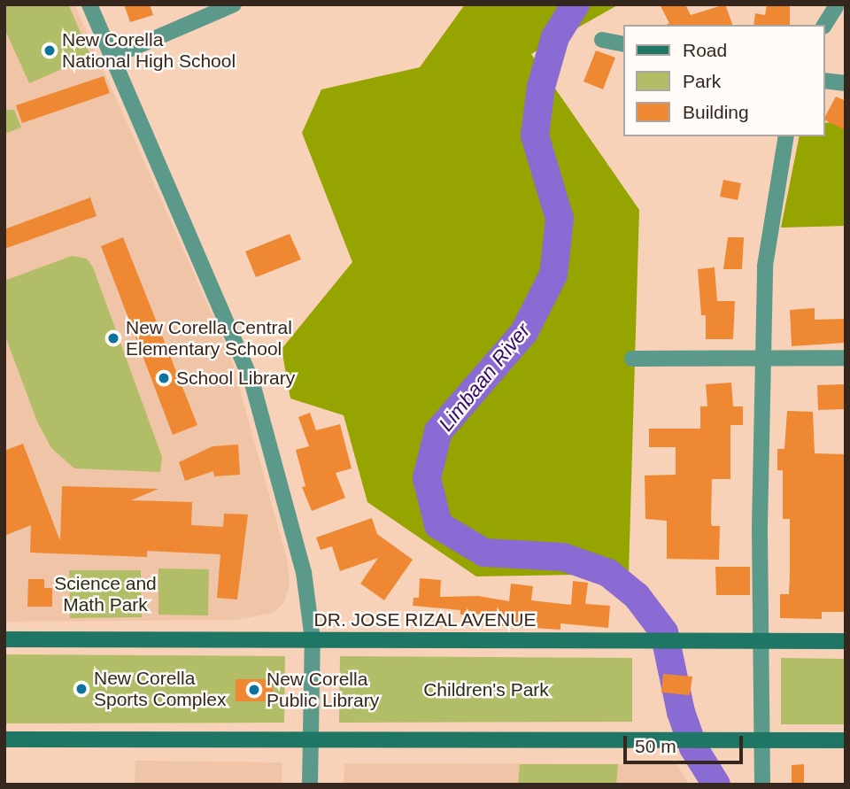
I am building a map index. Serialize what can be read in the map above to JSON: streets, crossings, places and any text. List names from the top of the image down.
{
  "streets": {
    "main road": ["DR. JOSE RIZAL AVENUE"]
  },
  "water": ["Limbaan River"],
  "parks": ["Science and Math Park", "Children's Park"],
  "places": [
    "New Corella National High School",
    "New Corella Central Elementary School",
    "School Library",
    "New Corella Sports Complex",
    "New Corella Public Library"
  ],
  "legend": ["Road", "Park", "Building"],
  "scale_bar": "50 m"
}
